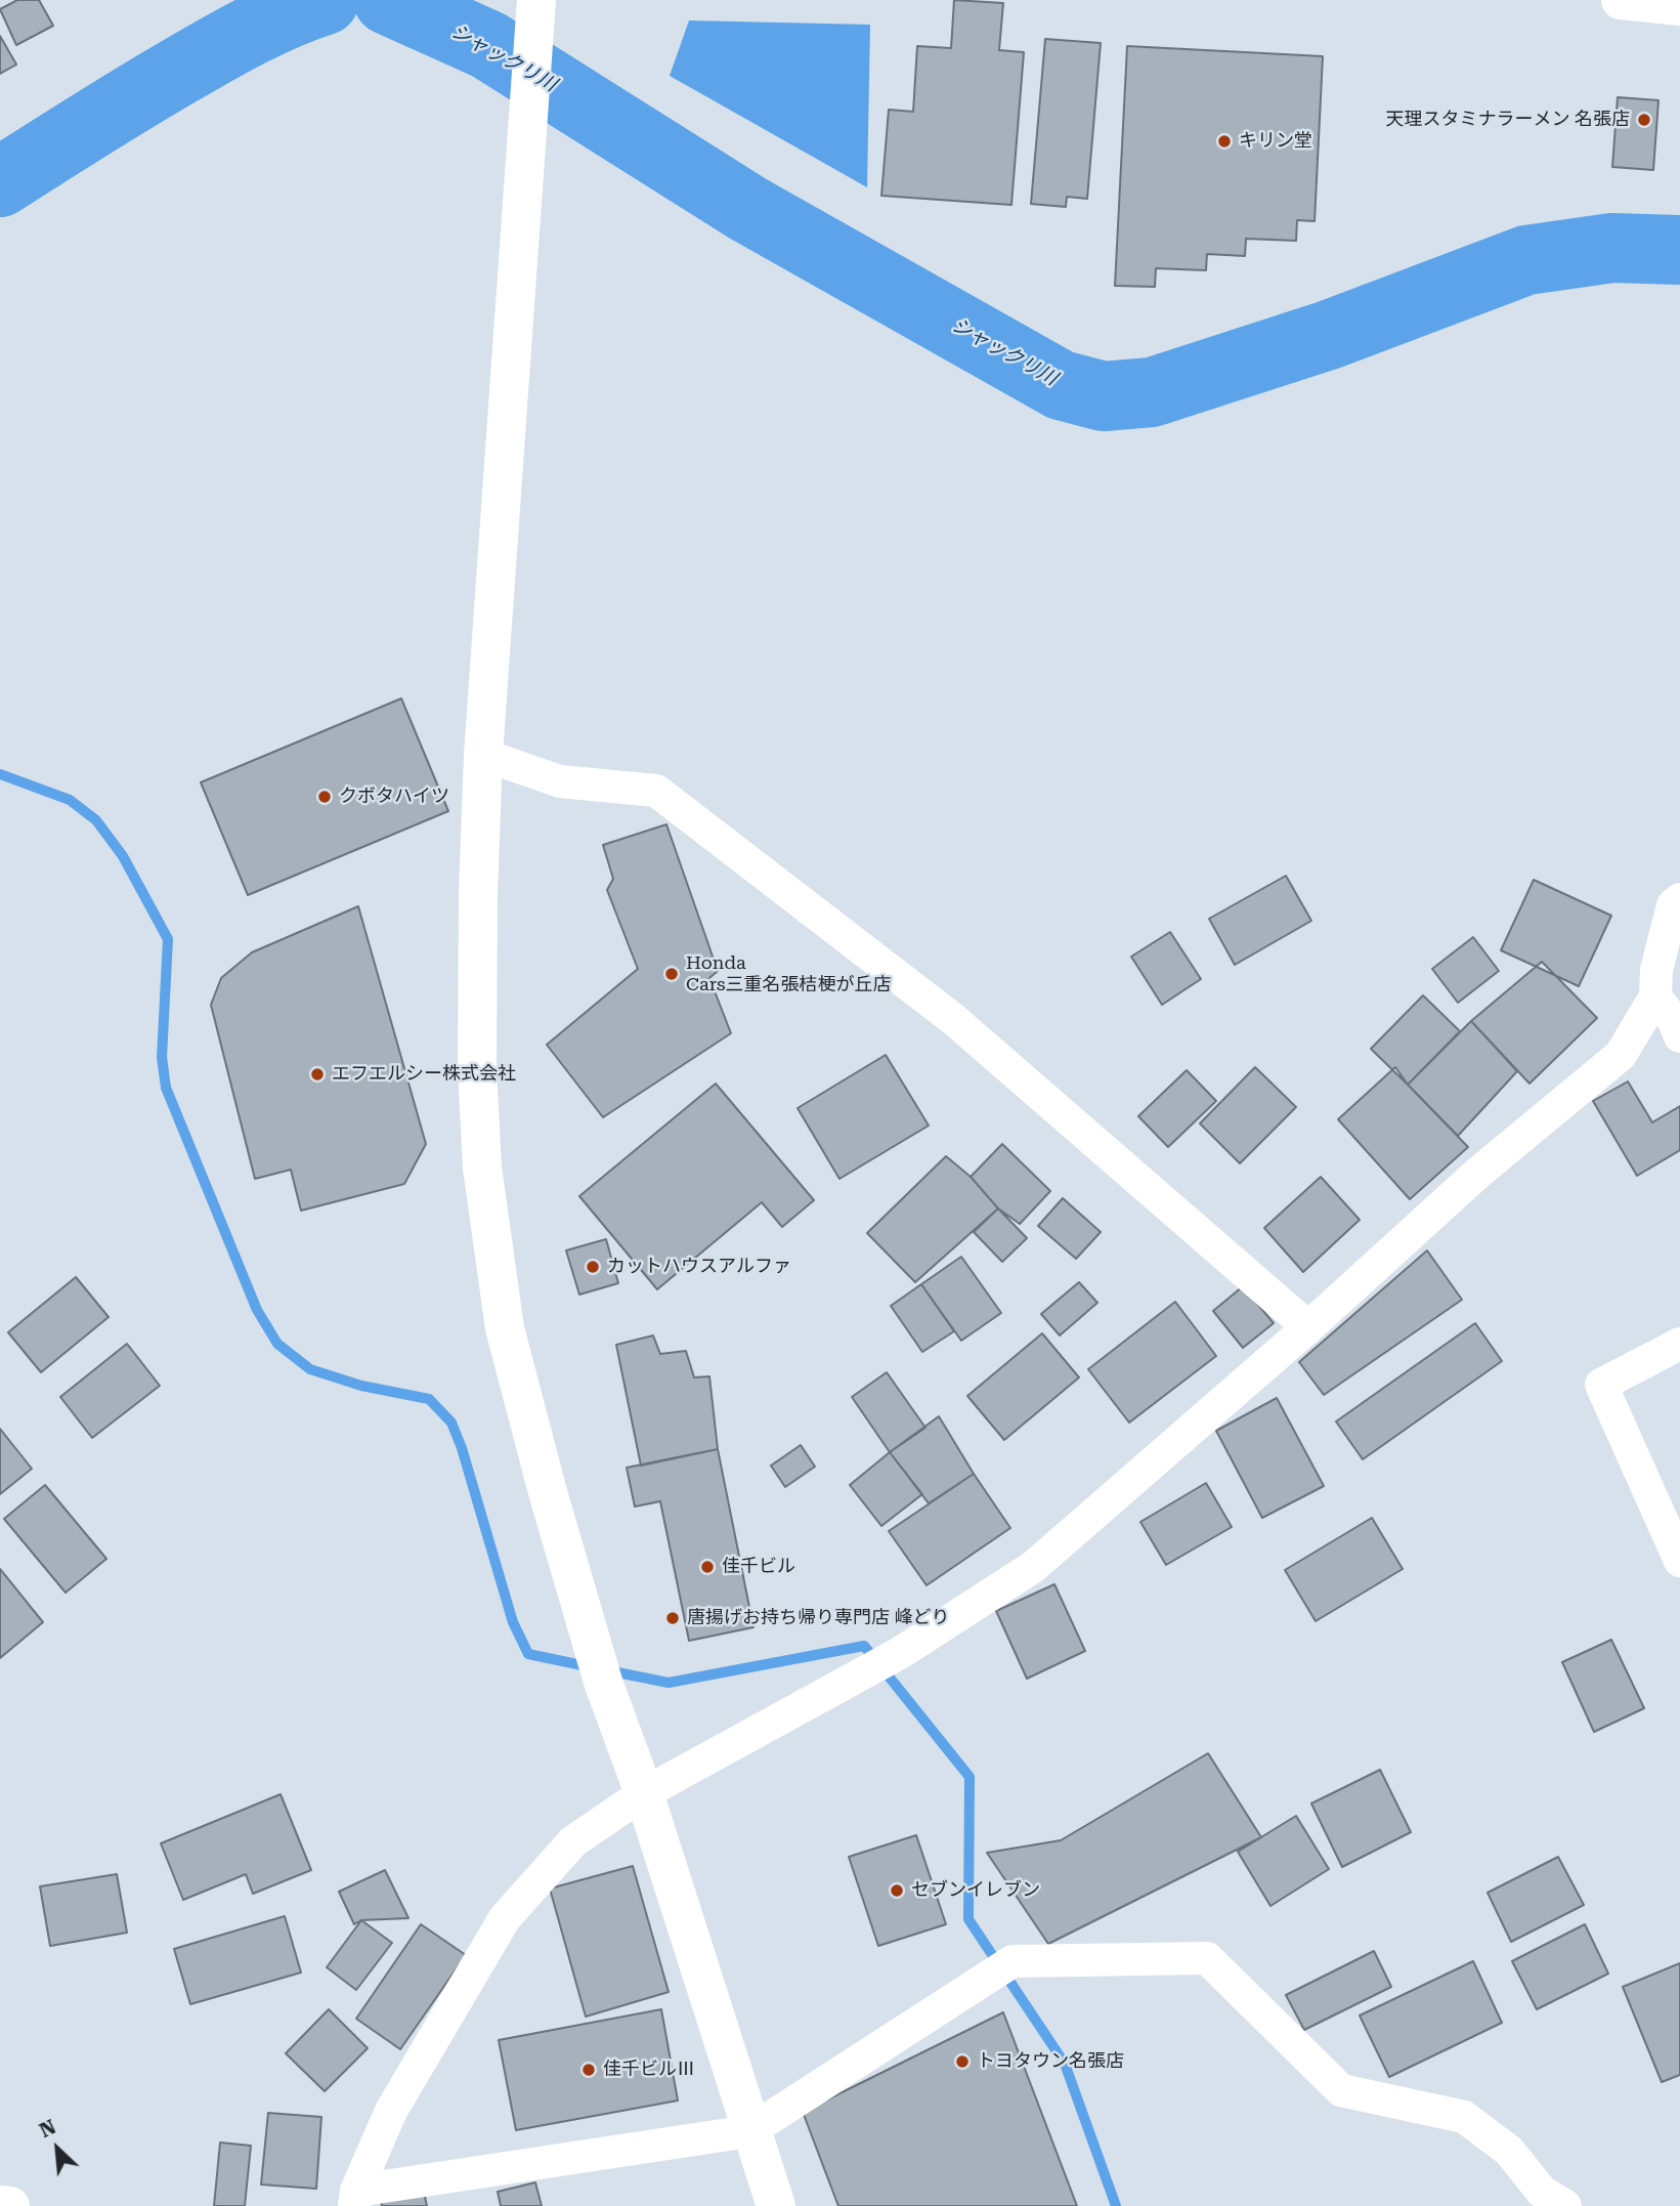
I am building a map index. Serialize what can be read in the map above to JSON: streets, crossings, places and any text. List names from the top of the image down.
{
  "water": ["シャックリ川"],
  "places": [
    "天理スタミナラーメン 名張店",
    "キリン堂",
    "クボタハイツ",
    "Honda Cars三重名張桔梗が丘店",
    "エフエルシー株式会社",
    "カットハウスアルファ",
    "佳千ビル",
    "唐揚げお持ち帰り専門店 峰どり",
    "セブンイレブン",
    "トヨタウン名張店",
    "佳千ビルⅢ"
  ],
  "north": "top left"
}
